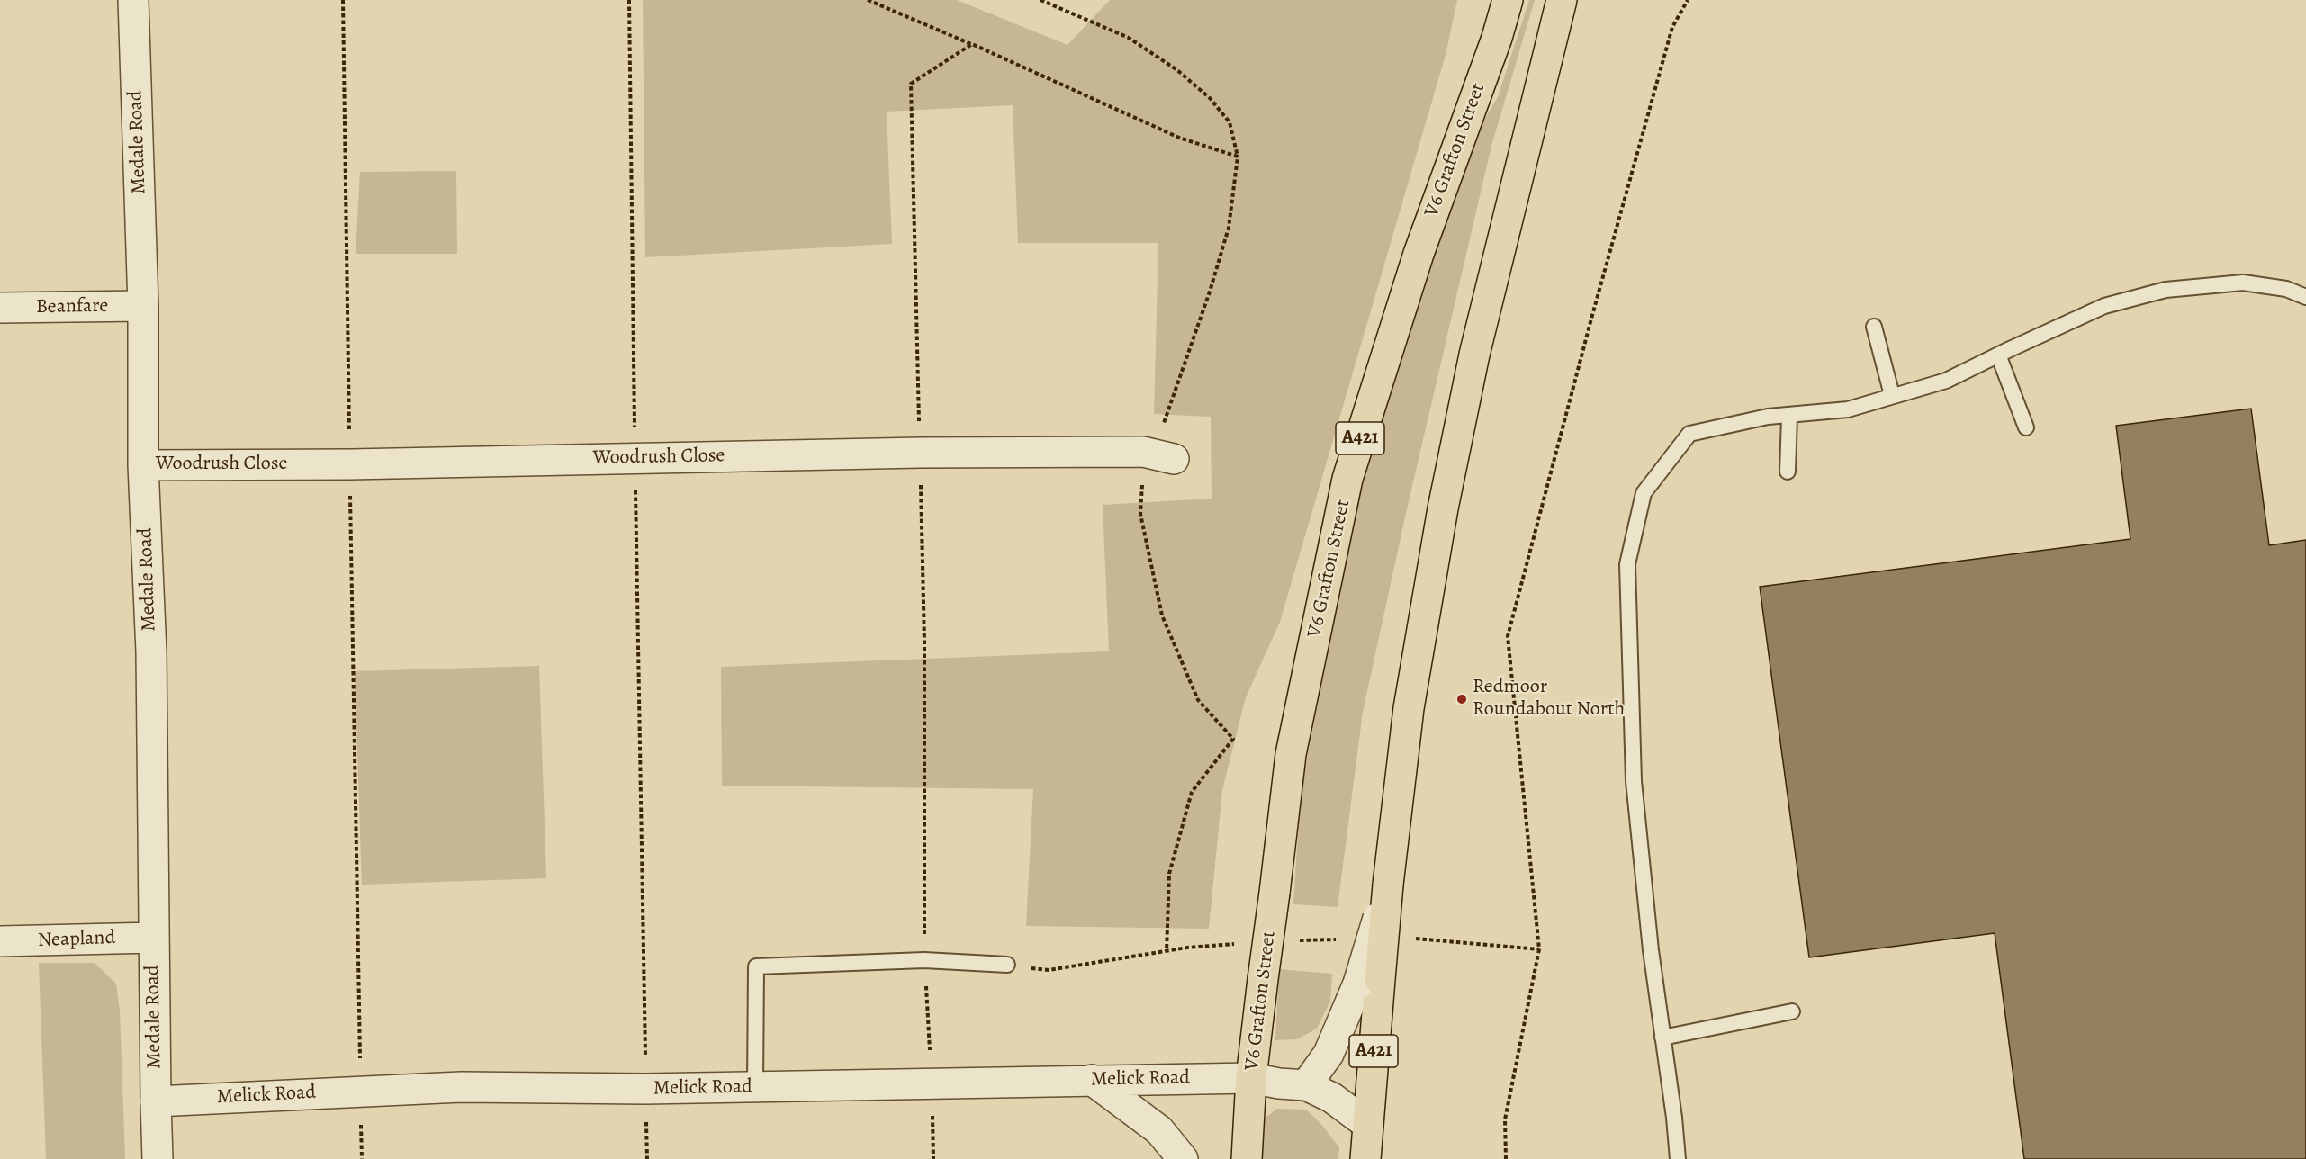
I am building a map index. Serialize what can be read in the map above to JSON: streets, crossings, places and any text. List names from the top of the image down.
{
  "streets": {
    "highway": ["V6 Grafton Street", "A421"],
    "street": [
      "Medale Road",
      "Beanfare",
      "Woodrush Close",
      "Neapland",
      "Melick Road"
    ]
  },
  "crossings": [
    ["Medale Road", "Beanfare"],
    ["Medale Road", "Woodrush Close"],
    ["Medale Road", "Neapland"],
    ["Medale Road", "Melick Road"],
    ["V6 Grafton Street", "Melick Road"],
    ["A421", "Melick Road"]
  ],
  "places": ["Redmoor Roundabout North"]
}
